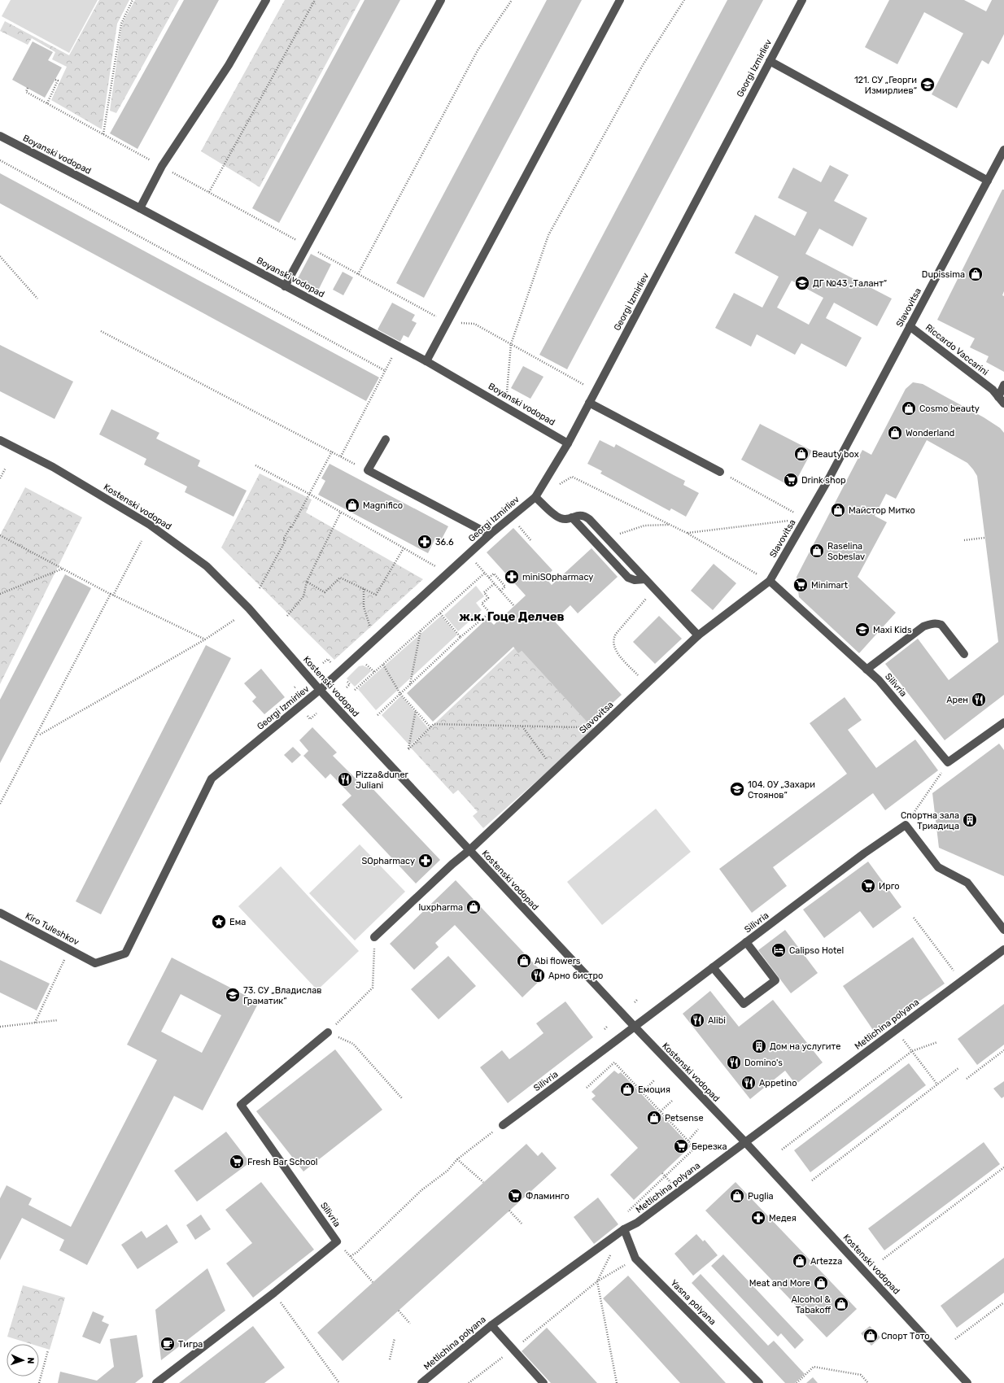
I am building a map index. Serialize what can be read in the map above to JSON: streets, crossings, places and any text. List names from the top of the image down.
{
  "streets": {
    "street": [
      "Georgi Izmirliev",
      "Boyanski vodopad",
      "Slavovitsa",
      "Riccardo Vaccarini",
      "Kostenski vodopad",
      "Silivria",
      "Kiro Tuleshkov",
      "Metlichina polyana",
      "Yasna polyana"
    ]
  },
  "crossings": [
    ["Georgi Izmirliev", "Boyanski vodopad"],
    ["Georgi Izmirliev", "Kostenski vodopad"],
    ["Georgi Izmirliev", "Kiro Tuleshkov"],
    ["Slavovitsa", "Riccardo Vaccarini"],
    ["Slavovitsa", "Kostenski vodopad"],
    ["Slavovitsa", "Silivria"],
    ["Kostenski vodopad", "Silivria"],
    ["Kostenski vodopad", "Metlichina polyana"],
    ["Metlichina polyana", "Yasna polyana"]
  ],
  "districts": ["ж.к. Гоце Делчев"],
  "places": {
    "school or university": [
      "121. СУ „Георги Измирлиев“",
      "ДГ №43 „Талант“",
      "Maxi Kids",
      "104. ОУ „Захари Стоянов“",
      "73. СУ „Владислав Граматик“"
    ],
    "shop": [
      "Dupissima",
      "Cosmo beauty",
      "Wonderland",
      "Beauty box",
      "Magnifico",
      "Майстор Митко",
      "Raselina Sobeslav",
      "luxpharma",
      "Abi flowers",
      "Емоция",
      "Petsense",
      "Puglia",
      "Artezza",
      "Meat and More",
      "Alcohol & Tabakoff",
      "Спорт Тото"
    ],
    "supermarket": [
      "Drink shop",
      "Minimart",
      "Ирго",
      "Березка",
      "Fresh Bar School",
      "Фламинго"
    ],
    "pharmacy": [
      "36.6",
      "miniSOpharmacy",
      "SOpharmacy",
      "Медея"
    ],
    "restaurant": [
      "Арен",
      "Pizza&duner Juliani",
      "Арно бистро",
      "Alibi",
      "Domino's",
      "Appetino"
    ],
    "building": ["Спортна зала Триадица", "Дом на услугите"],
    "place": ["Ема"],
    "hotel": ["Calipso Hotel"],
    "cafe": ["Тигра"]
  },
  "north": "right"
}
